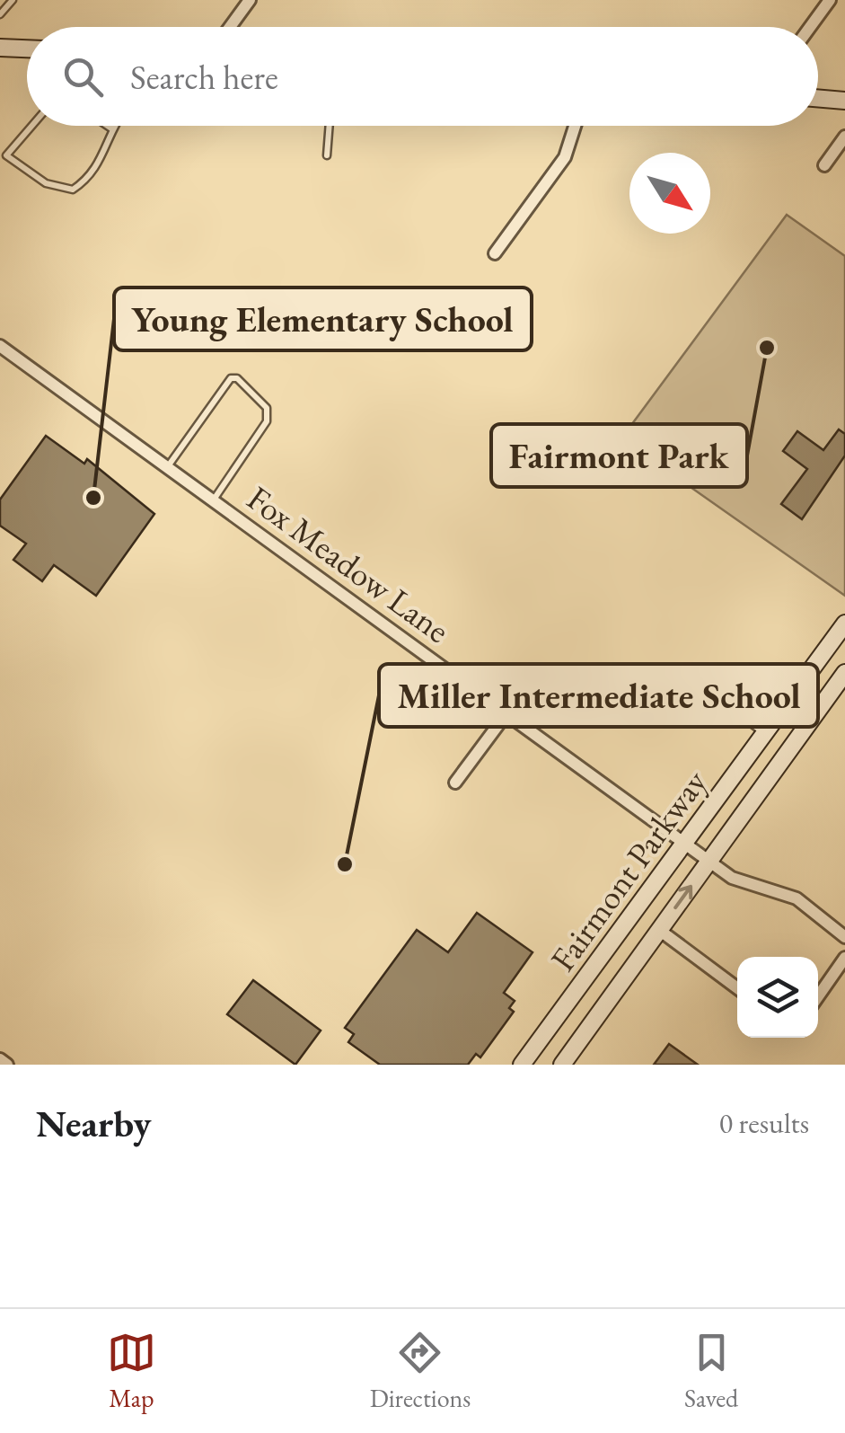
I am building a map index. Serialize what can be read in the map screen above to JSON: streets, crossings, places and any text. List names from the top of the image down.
{
  "streets": {
    "main road": ["Fairmont Parkway"],
    "street": ["Fox Meadow Lane"]
  },
  "crossings": [
    ["Fox Meadow Lane", "Fairmont Parkway"]
  ],
  "places": ["Fairmont Park", "Young Elementary School", "Miller Intermediate School"],
  "north": "bottom right",
  "page": {
    "search": "Search here",
    "heading": ["Nearby", "0 results"],
    "nav": ["Map", "Directions", "Saved"]
  }
}
